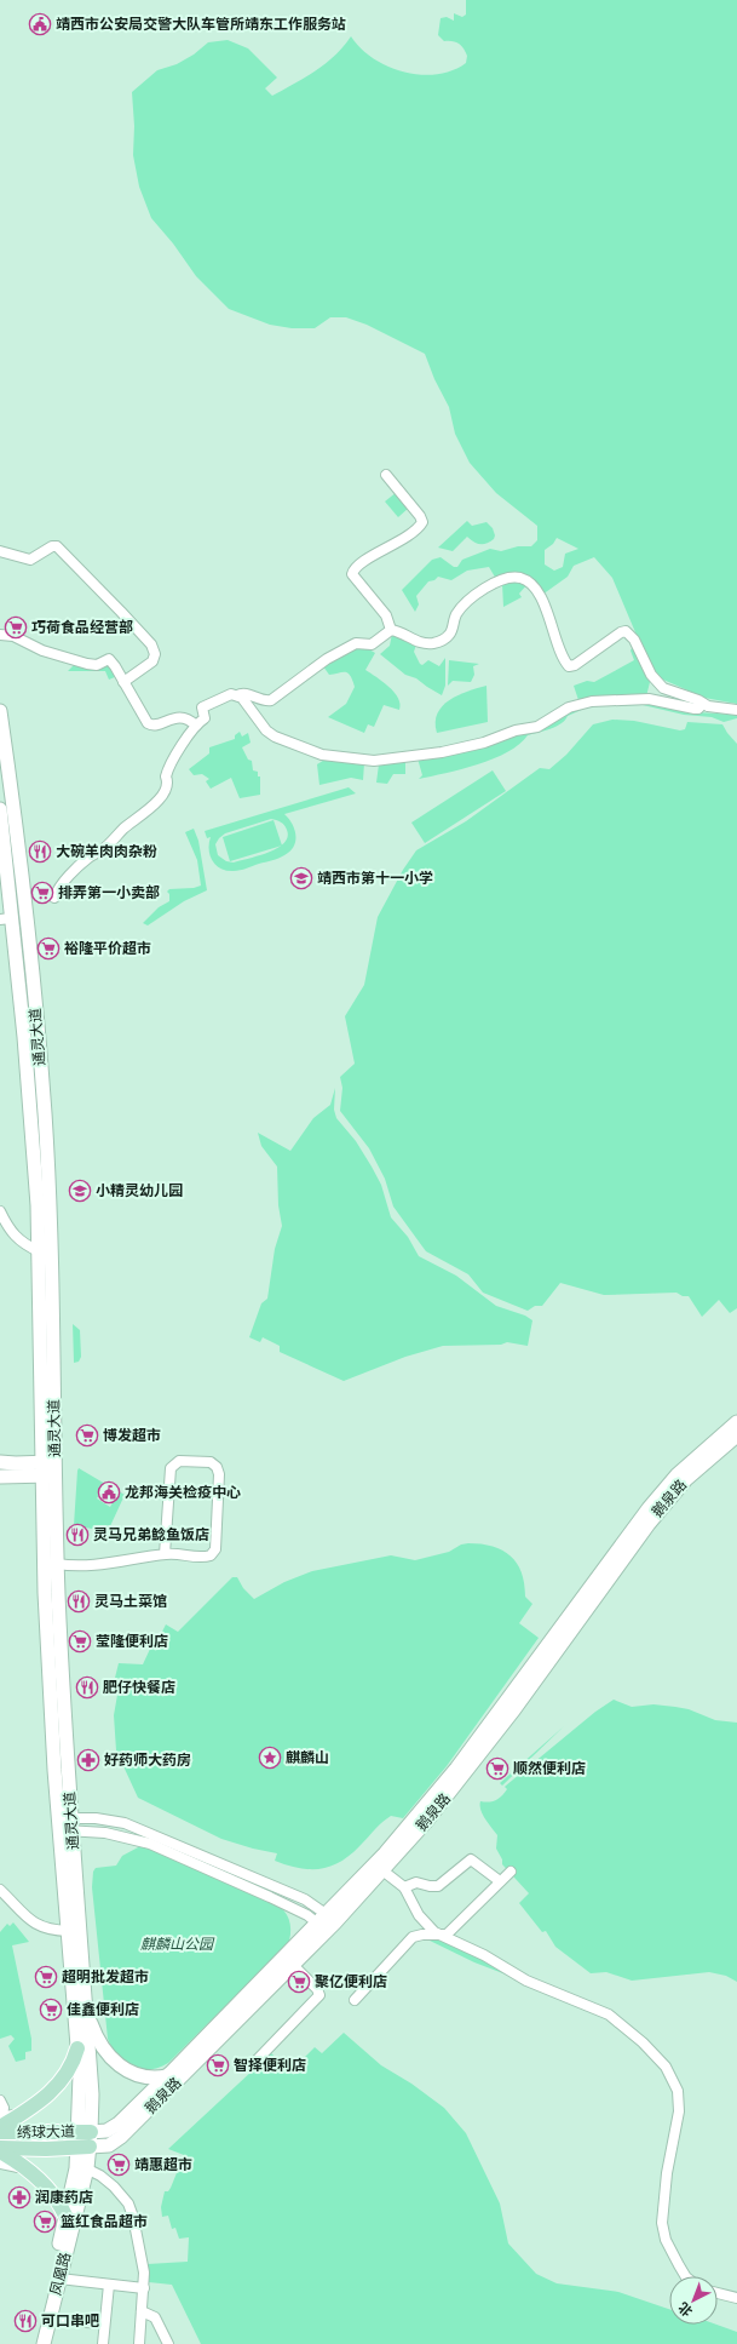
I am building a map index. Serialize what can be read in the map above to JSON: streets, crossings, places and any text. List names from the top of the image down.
{
  "streets": {
    "main road": [
      "通灵大道",
      "鹅泉路",
      "绣球大道",
      "凤凰路"
    ]
  },
  "crossings": [
    ["通灵大道", "鹅泉路"],
    ["通灵大道", "绣球大道"],
    ["通灵大道", "凤凰路"],
    ["鹅泉路", "绣球大道"],
    ["鹅泉路", "凤凰路"],
    ["绣球大道", "凤凰路"]
  ],
  "parks": ["麒麟山公园"],
  "places": {
    "public building": ["靖西市公安局交警大队车管所靖东工作服务站", "龙邦海关检疫中心"],
    "supermarket": [
      "巧荷食品经营部",
      "排弄第一小卖部",
      "裕隆平价超市",
      "博发超市",
      "莹隆便利店",
      "顺然便利店",
      "超明批发超市",
      "聚亿便利店",
      "佳鑫便利店",
      "智择便利店",
      "靖惠超市",
      "篮红食品超市"
    ],
    "restaurant": [
      "大碗羊肉肉杂粉",
      "灵马兄弟鲶鱼饭店",
      "灵马土菜馆",
      "肥仔快餐店",
      "可口串吧"
    ],
    "school or university": ["靖西市第十一小学", "小精灵幼儿园"],
    "place": ["麒麟山"],
    "pharmacy": ["好药师大药房", "润康药店"]
  },
  "north": "bottom left"
}
